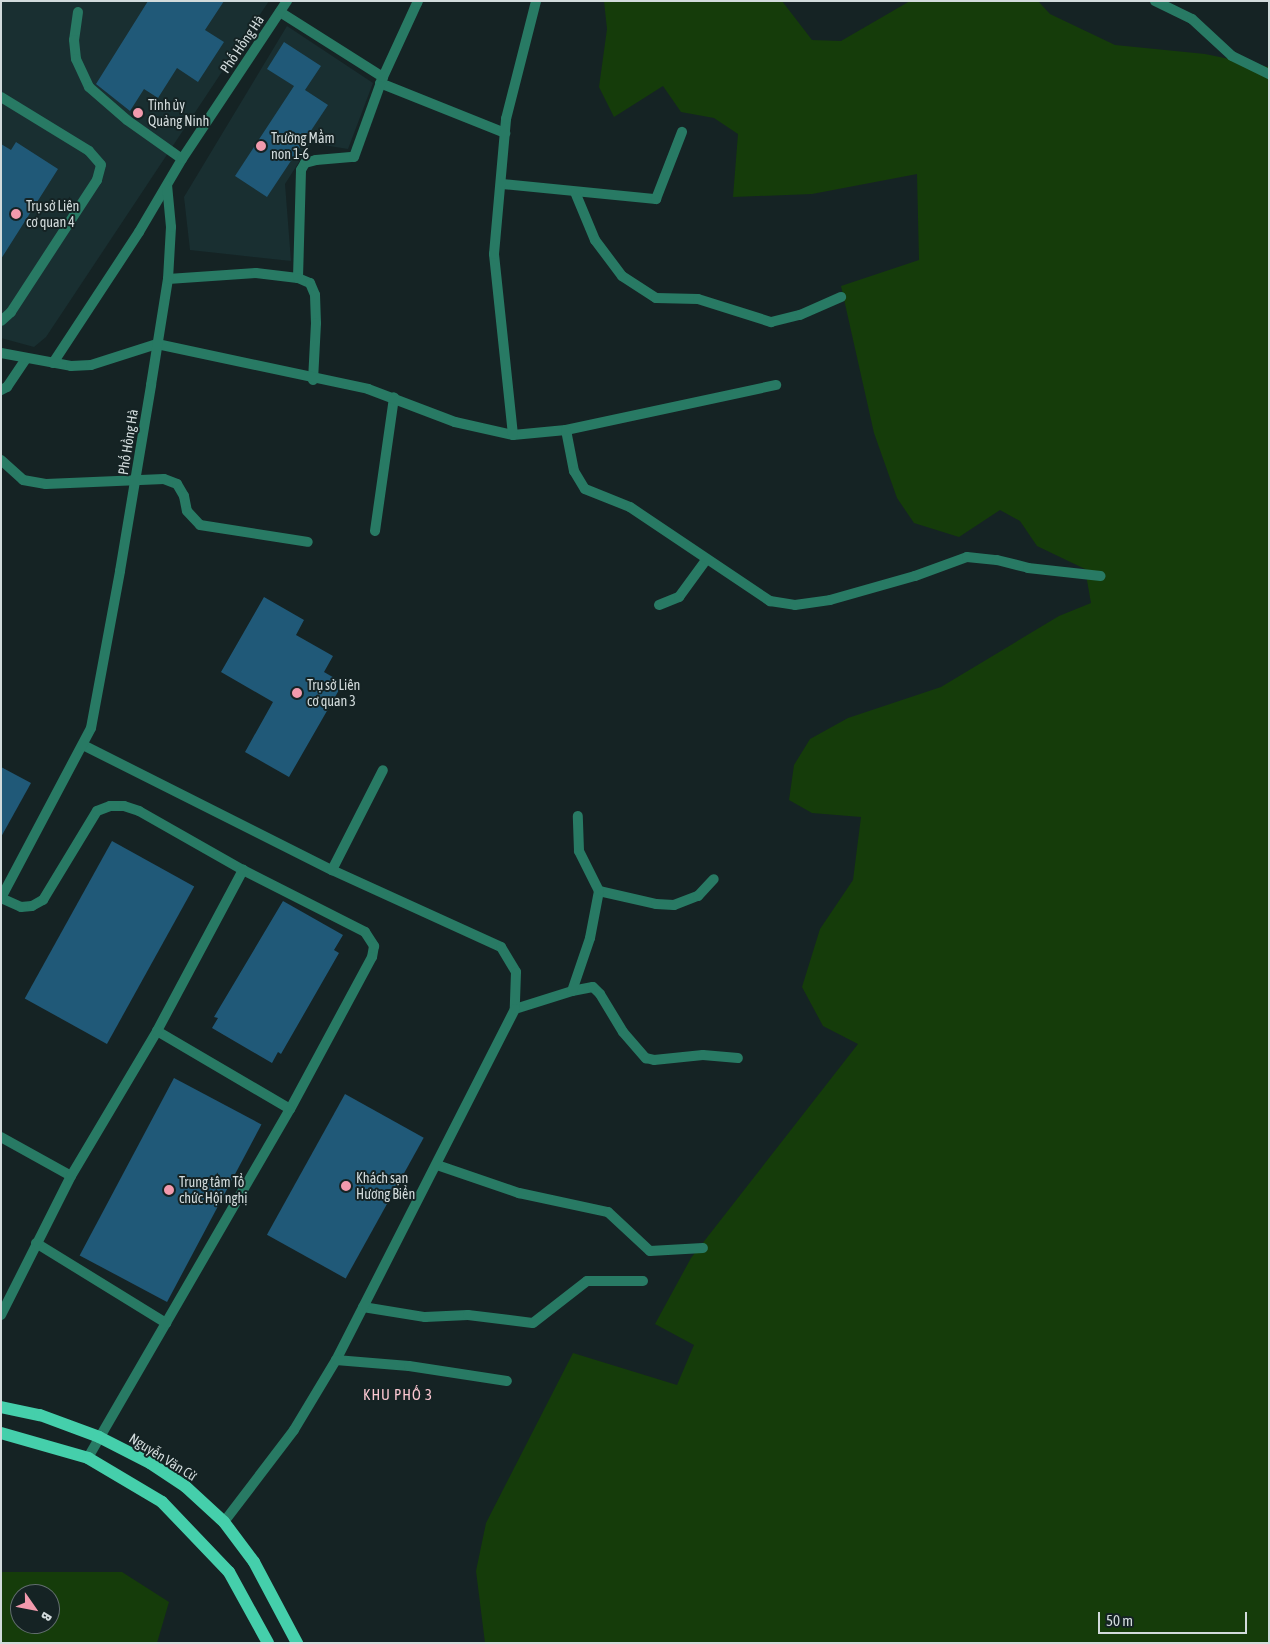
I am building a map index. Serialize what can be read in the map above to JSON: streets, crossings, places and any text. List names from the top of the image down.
{
  "streets": {
    "main road": ["Nguyễn Văn Cừ"],
    "street": ["Phố Hồng Hà"]
  },
  "districts": ["KHU PHỐ 3"],
  "places": [
    "Tỉnh ủy Quảng Ninh",
    "Trường Mầm non 1-6",
    "Trụ sở Liên cơ quan 4",
    "Trụ sở Liên cơ quan 3",
    "Khách sạn Hương Biển",
    "Trung tâm Tổ chức Hội nghị"
  ],
  "scale_bar": "50 m",
  "north": "bottom right"
}
